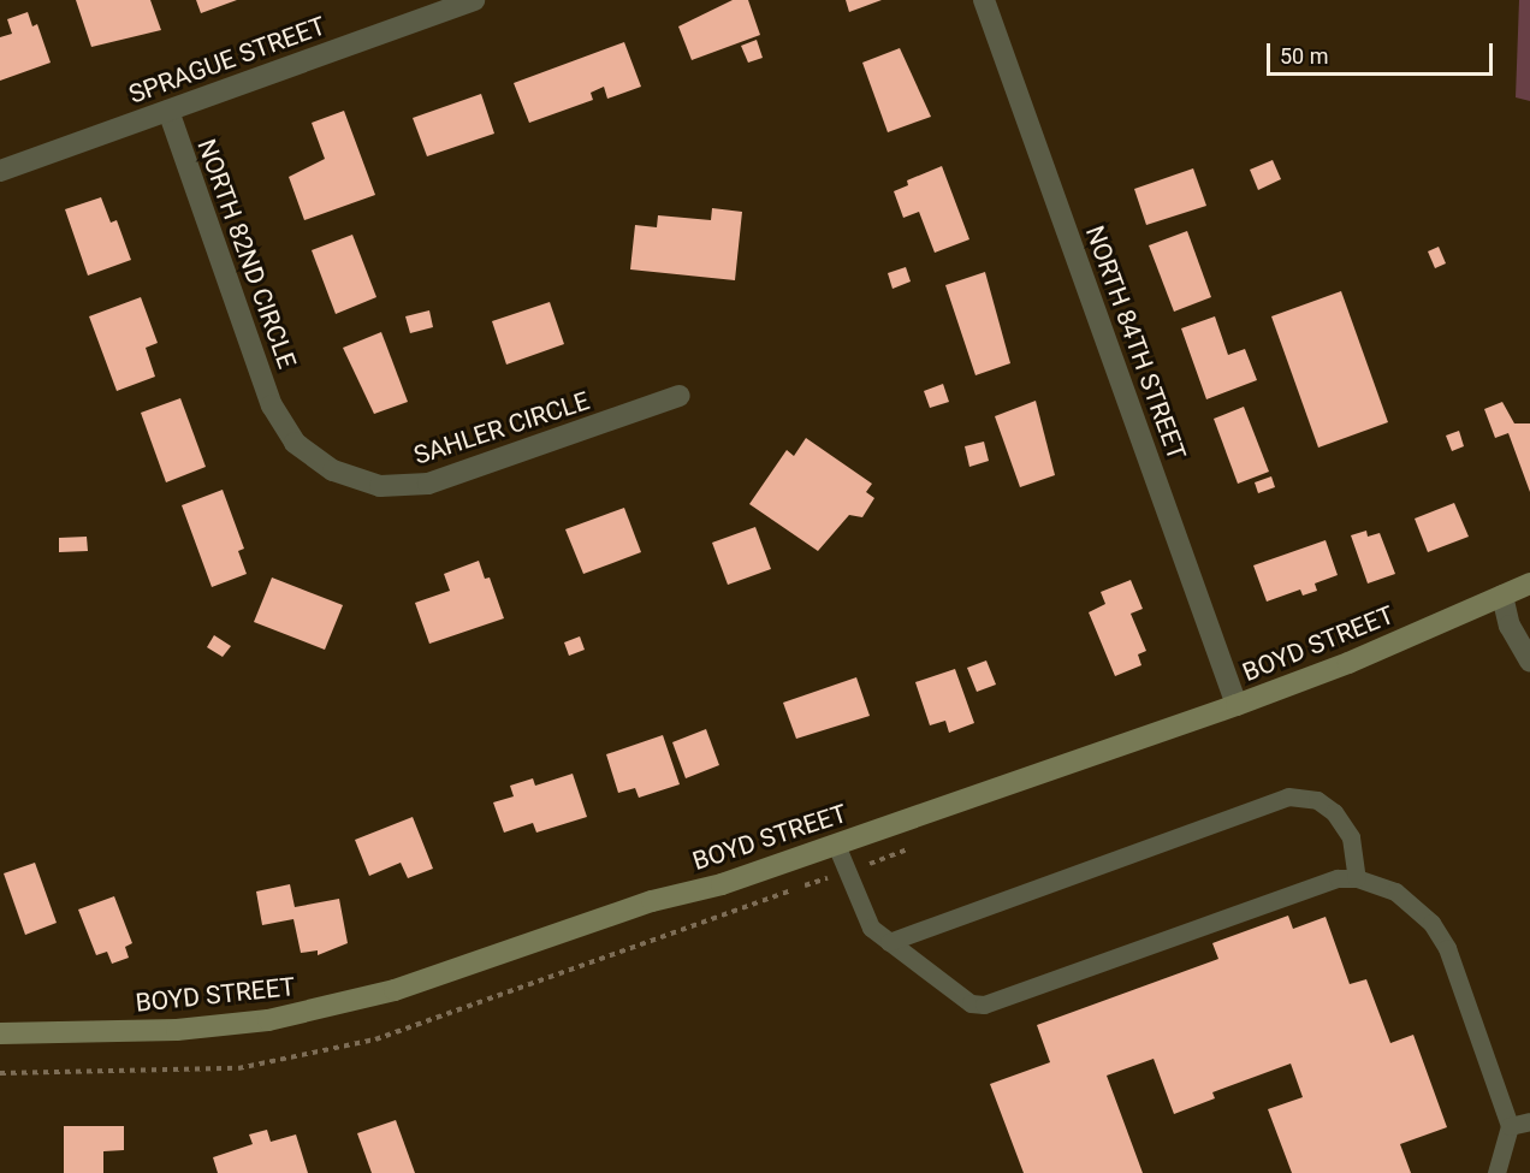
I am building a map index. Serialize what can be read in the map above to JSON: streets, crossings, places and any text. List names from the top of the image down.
{
  "streets": {
    "street": [
      "SPRAGUE STREET",
      "NORTH 82ND CIRCLE",
      "NORTH 84TH STREET",
      "SAHLER CIRCLE",
      "BOYD STREET"
    ]
  },
  "crossings": [
    ["SPRAGUE STREET", "NORTH 82ND CIRCLE"],
    ["NORTH 82ND CIRCLE", "SAHLER CIRCLE"],
    ["NORTH 84TH STREET", "BOYD STREET"]
  ],
  "scale_bar": "50 m"
}
